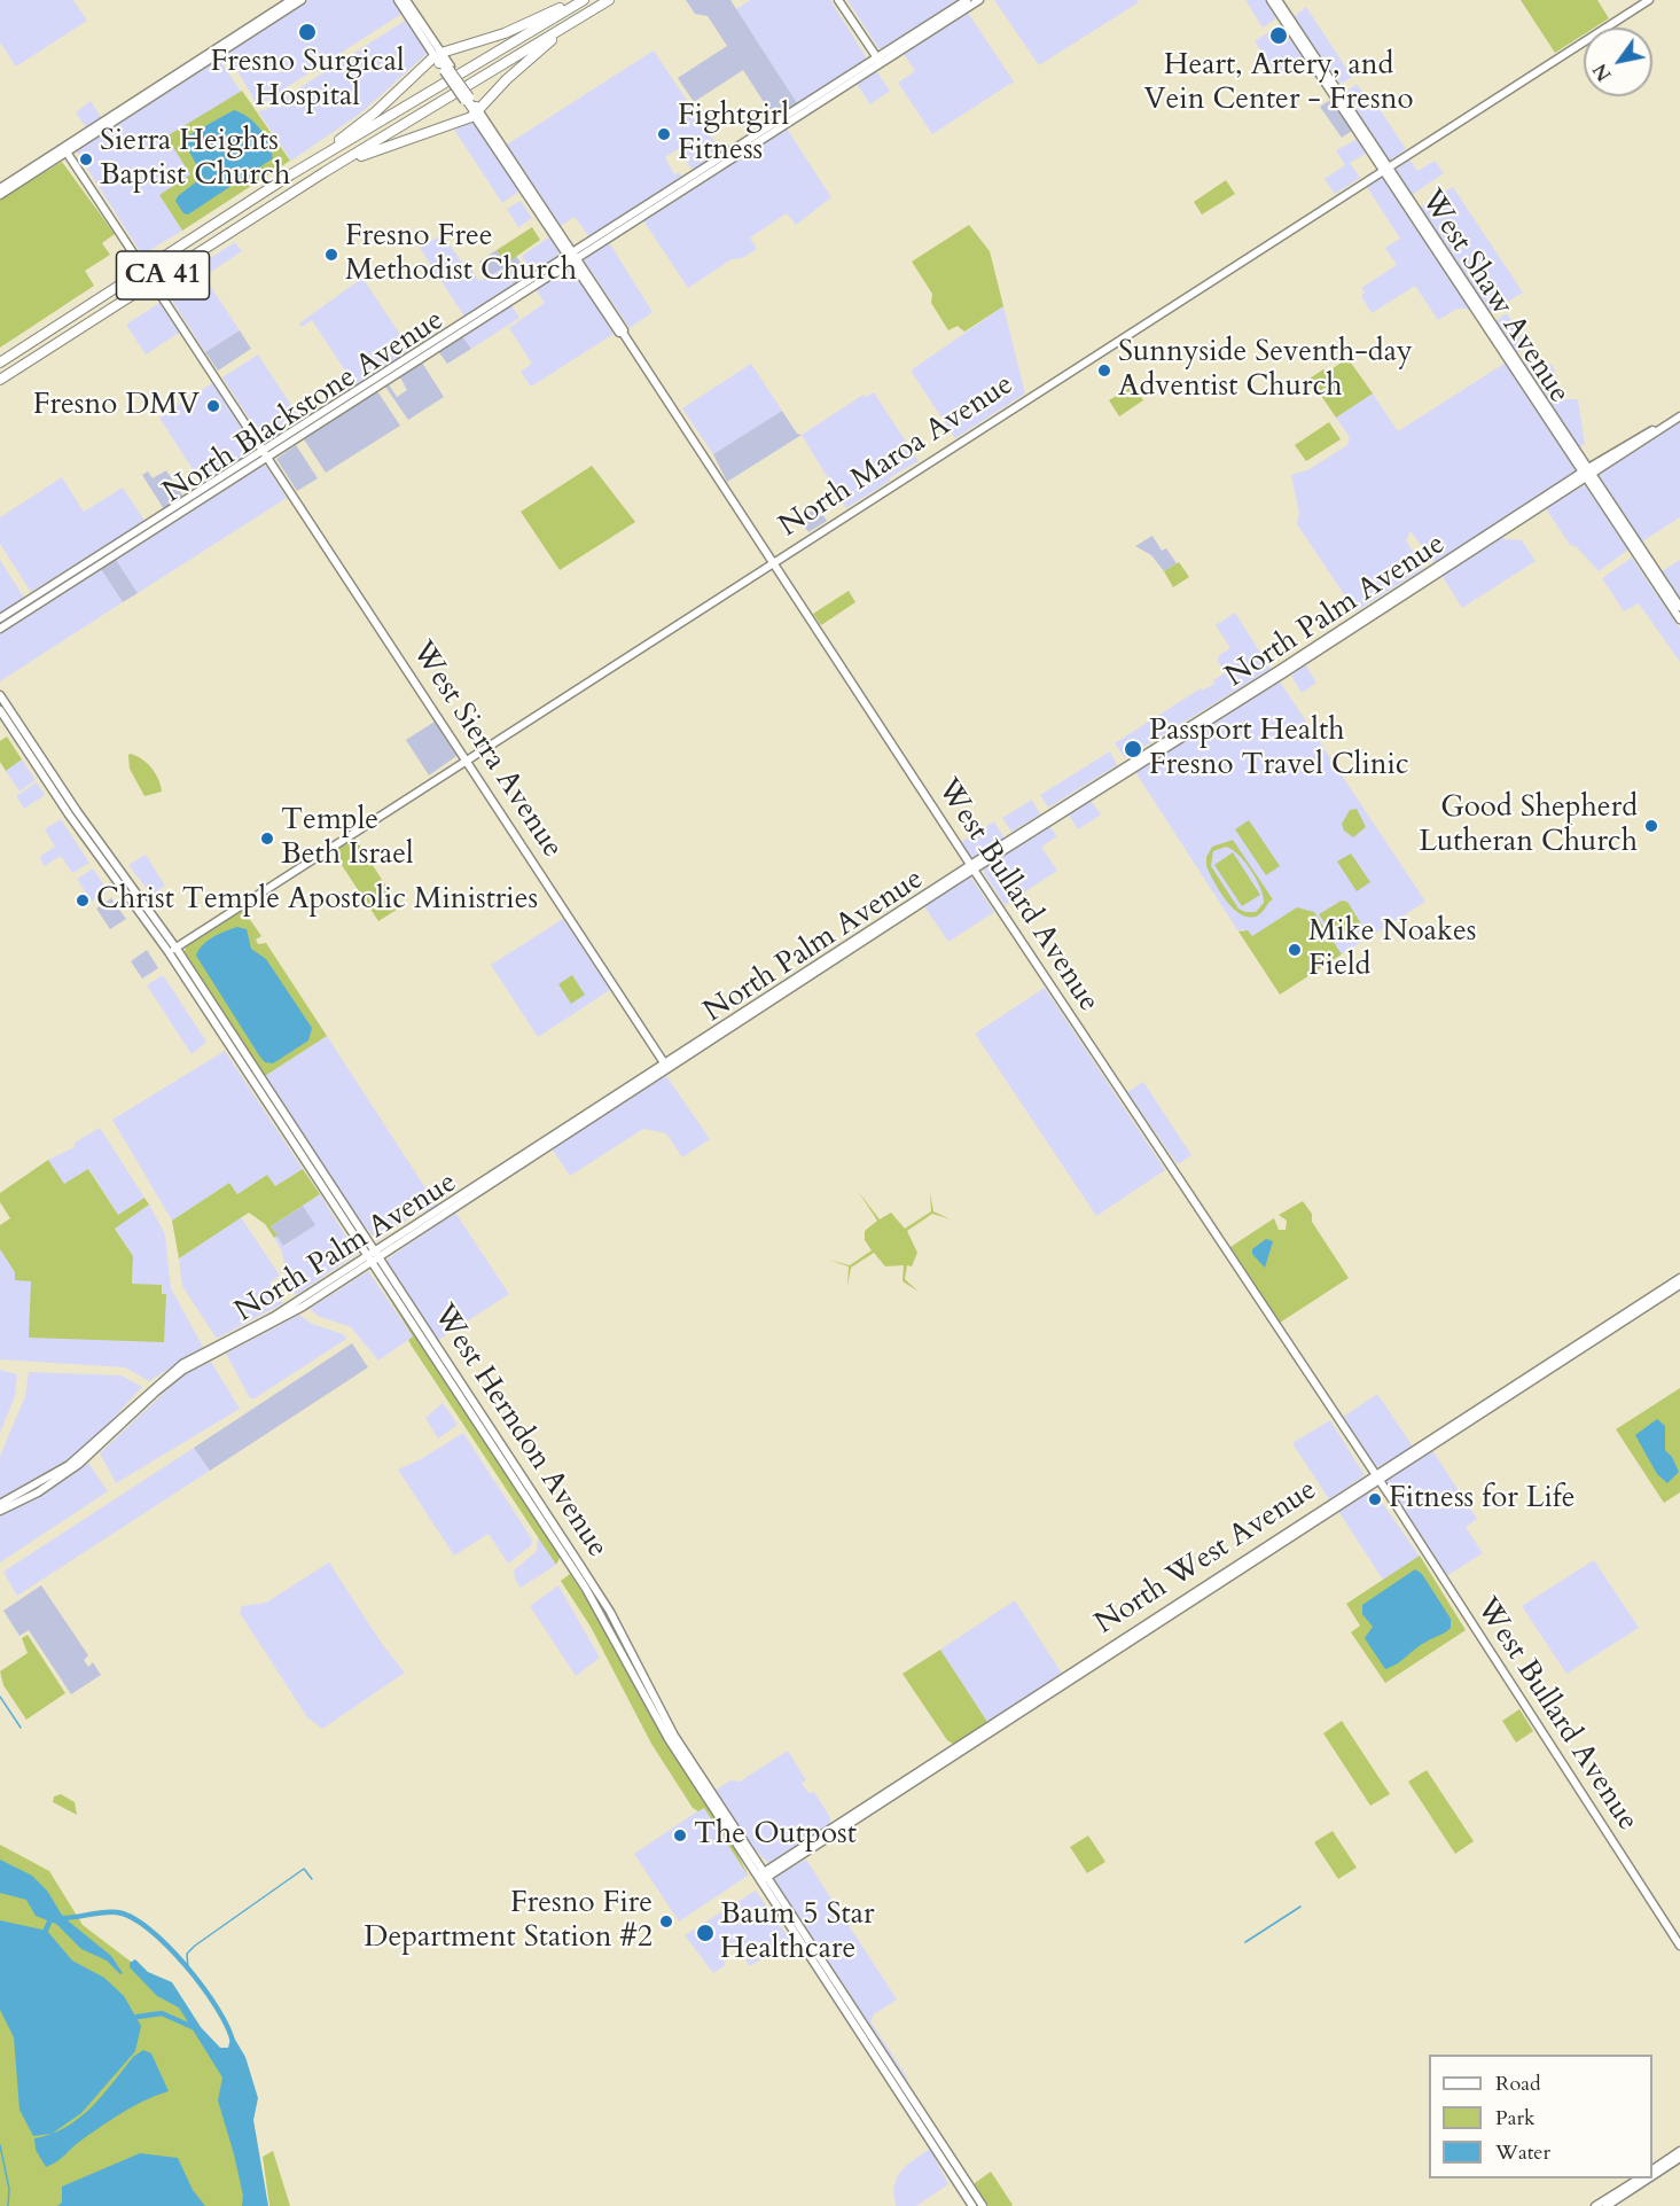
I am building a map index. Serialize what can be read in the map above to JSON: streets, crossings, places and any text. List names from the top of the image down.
{
  "streets": {
    "highway": ["CA 41"],
    "main road": [
      "West Shaw Avenue",
      "North Blackstone Avenue",
      "North Maroa Avenue",
      "North Palm Avenue",
      "West Sierra Avenue",
      "West Bullard Avenue",
      "West Herndon Avenue",
      "North West Avenue"
    ]
  },
  "crossings": [
    ["West Shaw Avenue", "North Maroa Avenue"],
    ["West Shaw Avenue", "North Palm Avenue"],
    ["North Blackstone Avenue", "West Sierra Avenue"],
    ["North Blackstone Avenue", "West Bullard Avenue"],
    ["North Maroa Avenue", "West Sierra Avenue"],
    ["North Maroa Avenue", "West Bullard Avenue"],
    ["North Maroa Avenue", "West Herndon Avenue"],
    ["North Palm Avenue", "West Sierra Avenue"],
    ["North Palm Avenue", "West Bullard Avenue"],
    ["North Palm Avenue", "West Herndon Avenue"],
    ["West Bullard Avenue", "North West Avenue"],
    ["West Herndon Avenue", "North West Avenue"]
  ],
  "places": [
    "Fresno Surgical Hospital",
    "Heart, Artery, and Vein Center - Fresno",
    "Fightgirl Fitness",
    "Sierra Heights Baptist Church",
    "Fresno Free Methodist Church",
    "Sunnyside Seventh-day Adventist Church",
    "Fresno DMV",
    "Passport Health Fresno Travel Clinic",
    "Good Shepherd Lutheran Church",
    "Temple Beth Israel",
    "Christ Temple Apostolic Ministries",
    "Mike Noakes Field",
    "Fitness for Life",
    "The Outpost",
    "Fresno Fire Department Station #2",
    "Baum 5 Star Healthcare"
  ],
  "legend": ["Road", "Park", "Water"],
  "north": "bottom left"
}
